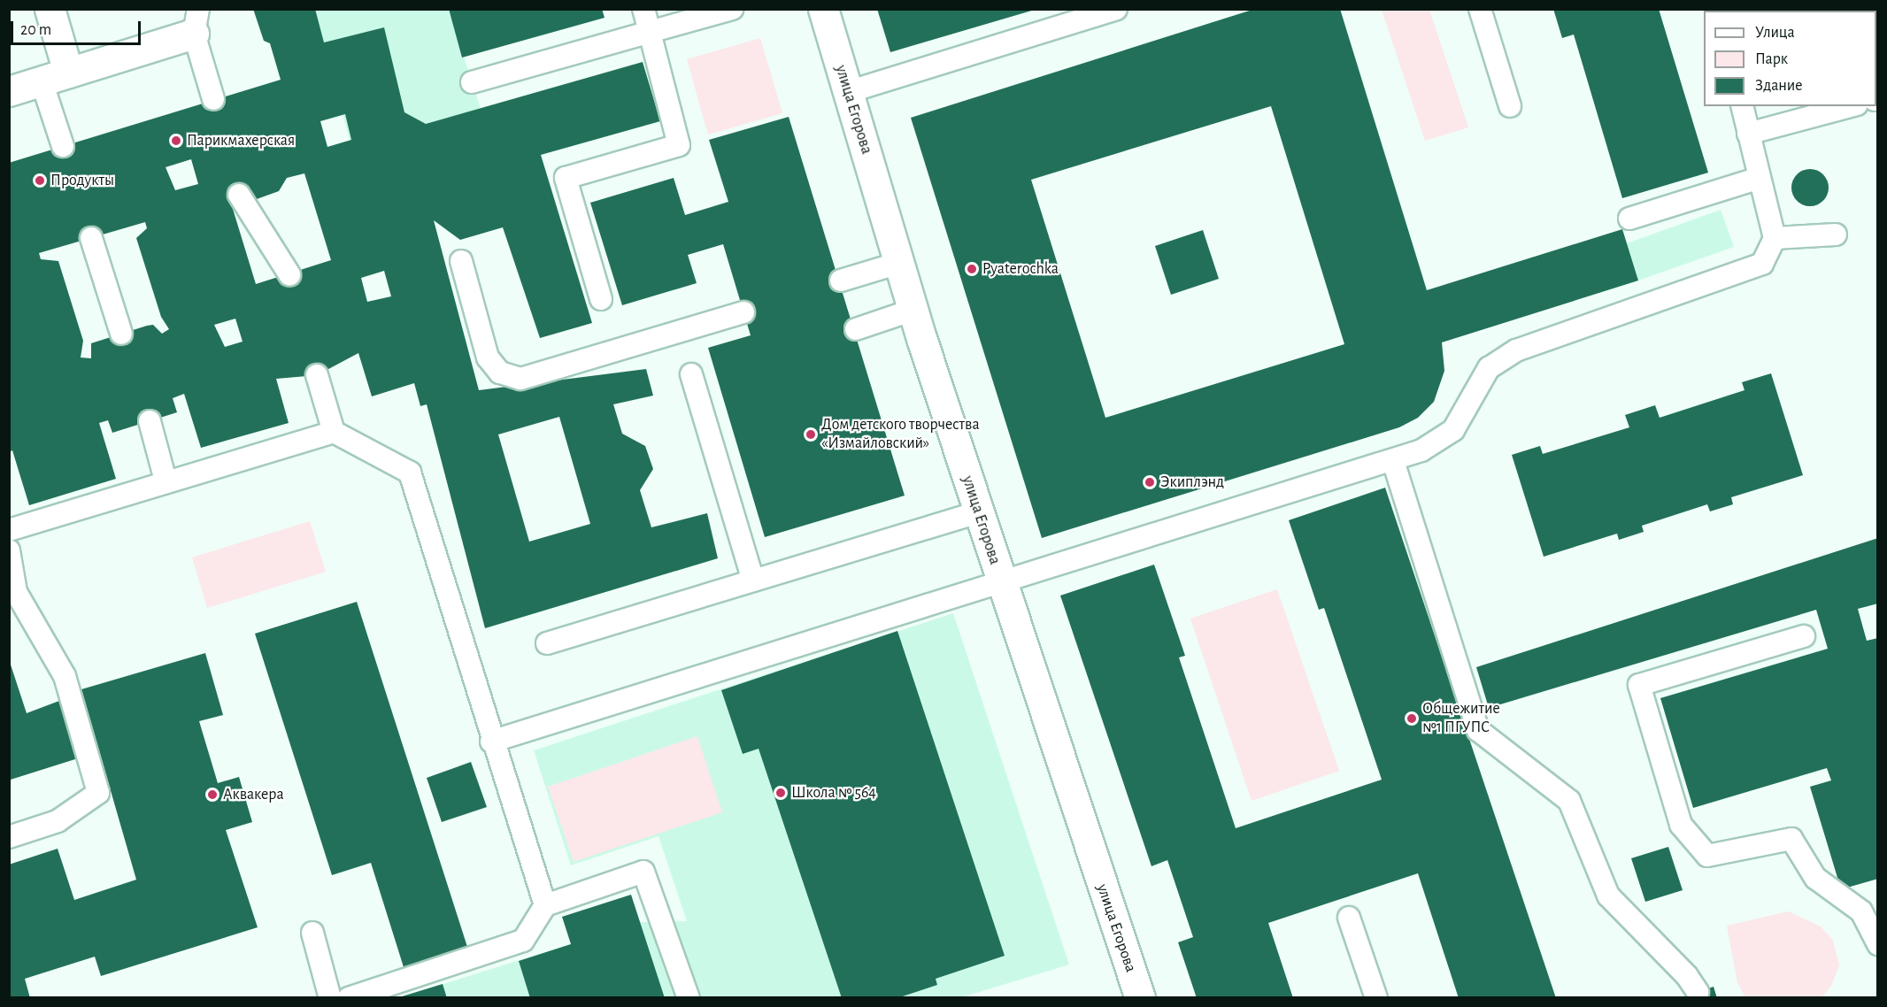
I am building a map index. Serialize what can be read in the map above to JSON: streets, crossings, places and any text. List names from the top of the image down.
{
  "streets": {
    "street": ["улица Егорова"]
  },
  "places": [
    "Парикмахерская",
    "Продукты",
    "Pyaterochka",
    "Дом детского творчества «Измайловский»",
    "Экиплэнд",
    "Общежитие №1 ПГУПС",
    "Школа № 564",
    "Аквакера"
  ],
  "legend": ["Улица", "Парк", "Здание"],
  "scale_bar": "20 m"
}
